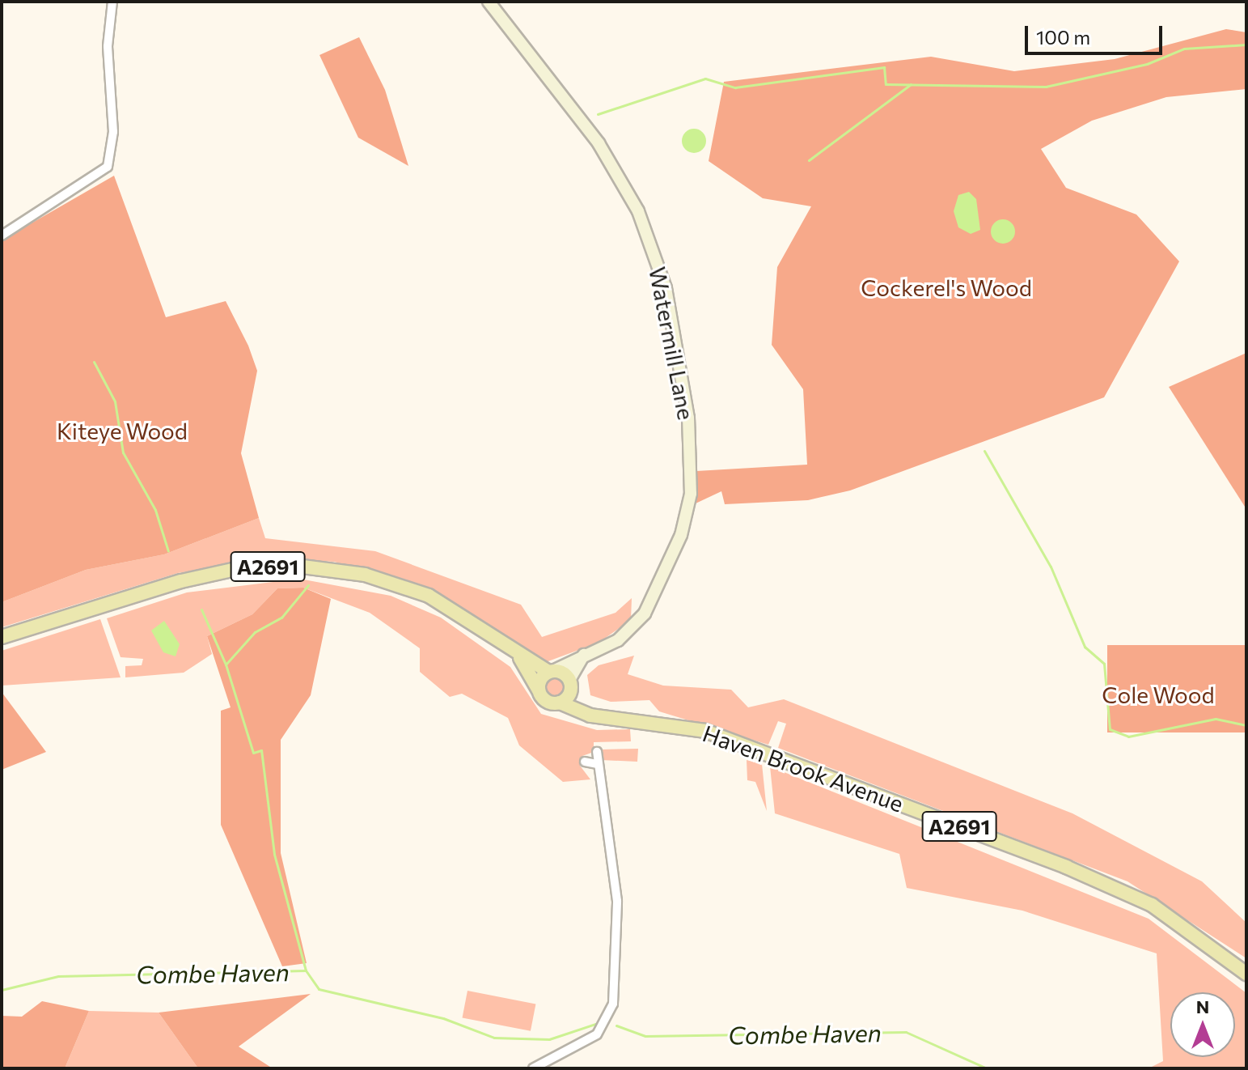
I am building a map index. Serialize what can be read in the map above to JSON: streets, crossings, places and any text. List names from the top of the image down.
{
  "streets": {
    "main road": ["A2691", "Haven Brook Avenue"],
    "street": ["Watermill Lane"]
  },
  "crossings": [
    ["Watermill Lane", "A2691"],
    ["A2691", "Haven Brook Avenue"]
  ],
  "water": ["Combe Haven"],
  "parks": ["Cockerel's Wood", "Kiteye Wood", "Cole Wood"],
  "scale_bar": "100 m",
  "north": "top"
}
